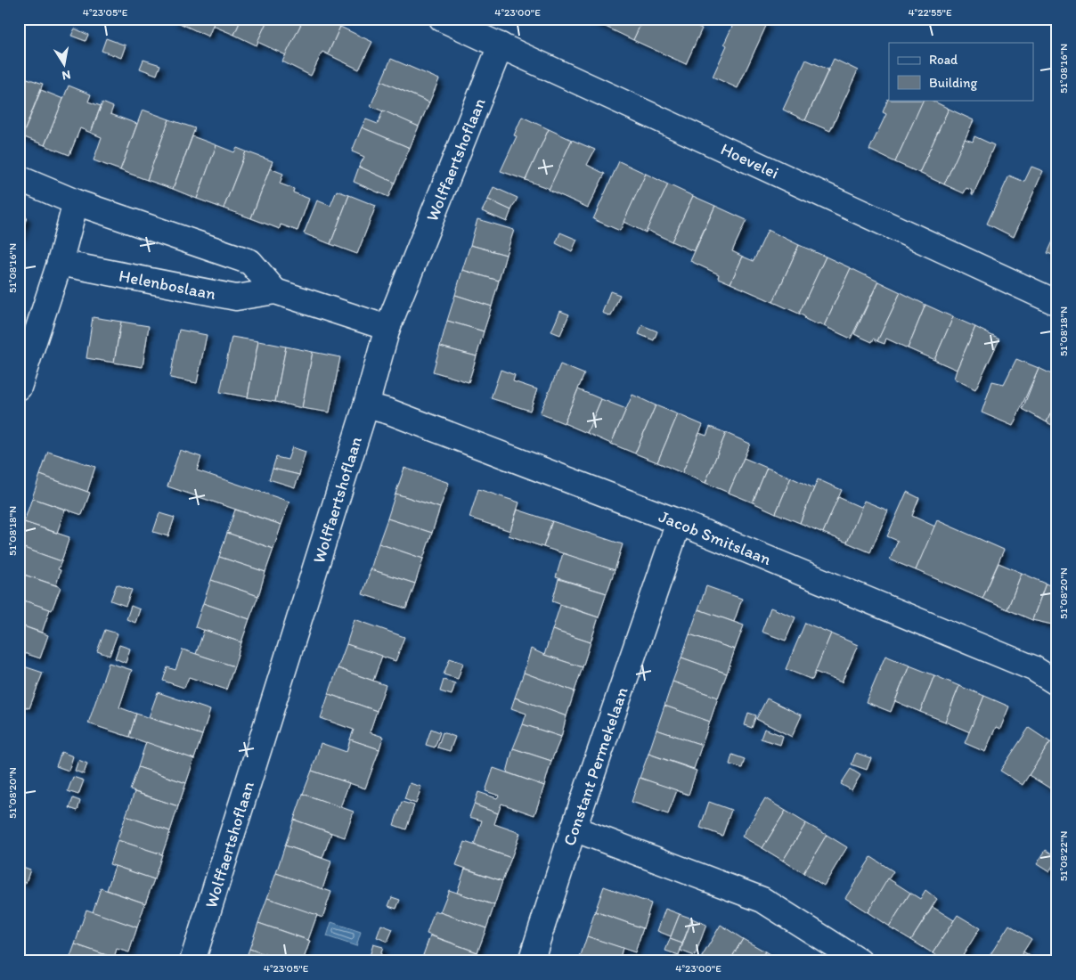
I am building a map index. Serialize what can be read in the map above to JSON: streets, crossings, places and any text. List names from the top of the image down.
{
  "streets": {
    "street": [
      "Wolffaertshoflaan",
      "Hoevelei",
      "Helenboslaan",
      "Jacob Smitslaan",
      "Constant Permekelaan"
    ]
  },
  "crossings": [
    ["Wolffaertshoflaan", "Hoevelei"],
    ["Wolffaertshoflaan", "Helenboslaan"],
    ["Wolffaertshoflaan", "Jacob Smitslaan"],
    ["Jacob Smitslaan", "Constant Permekelaan"]
  ],
  "legend": ["Road", "Building"],
  "north": "bottom",
  "coordinates": [
    "4°23'05\"E",
    "4°23'00\"E",
    "4°22'55\"E",
    "51°08'16\"N",
    "51°08'18\"N",
    "51°08'20\"N",
    "51°08'22\"N"
  ]
}
